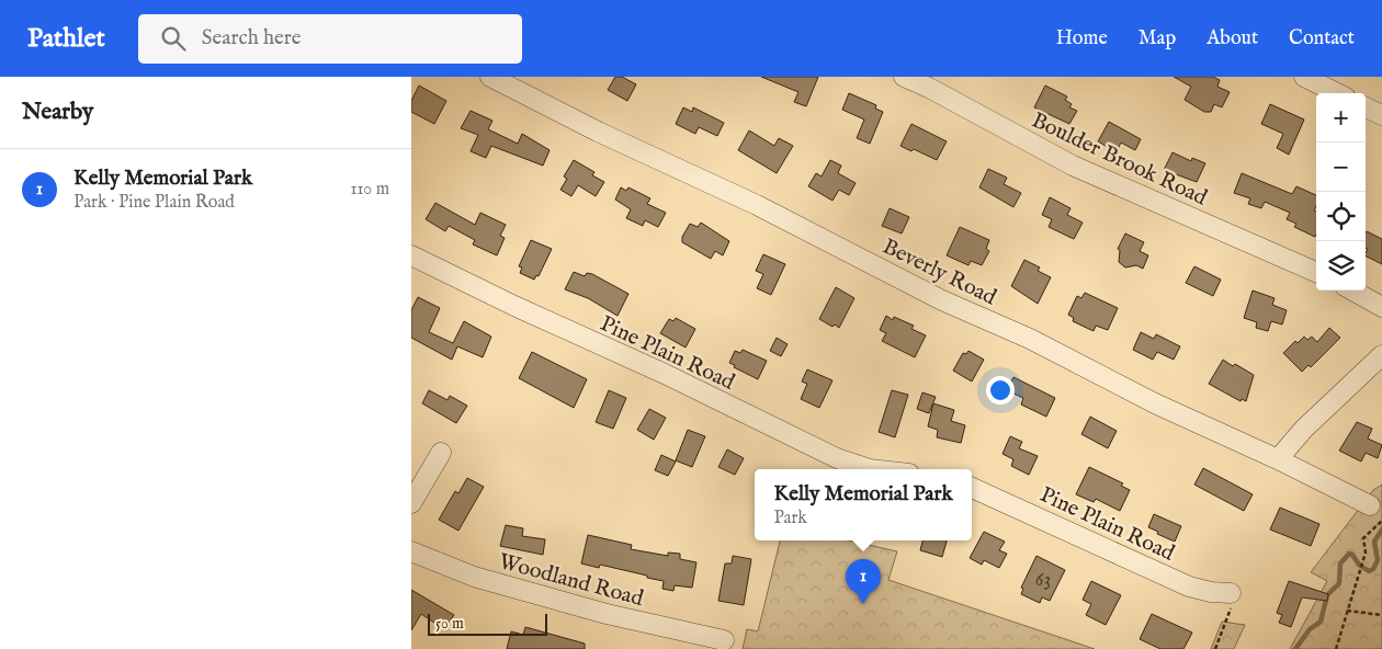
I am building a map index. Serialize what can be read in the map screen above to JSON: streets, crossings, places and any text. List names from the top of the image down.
{
  "streets": {
    "street": [
      "Boulder Brook Road",
      "Beverly Road",
      "Pine Plain Road",
      "Woodland Road"
    ]
  },
  "house_numbers": ["63"],
  "scale_bar": "50 m",
  "page": {
    "header": "Pathlet",
    "search": "Search here",
    "nav": [
      "Home",
      "Map",
      "About",
      "Contact"
    ],
    "heading": "Nearby",
    "map_buttons": ["+", "−"],
    "list": [
      {
        "mark": "1",
        "name": "Kelly Memorial Park",
        "note": "Park · Pine Plain Road",
        "value": "110 m"
      }
    ],
    "popup": ["Kelly Memorial Park", "Park"],
    "pins": "1",
    "scale": "50 m"
  }
}
